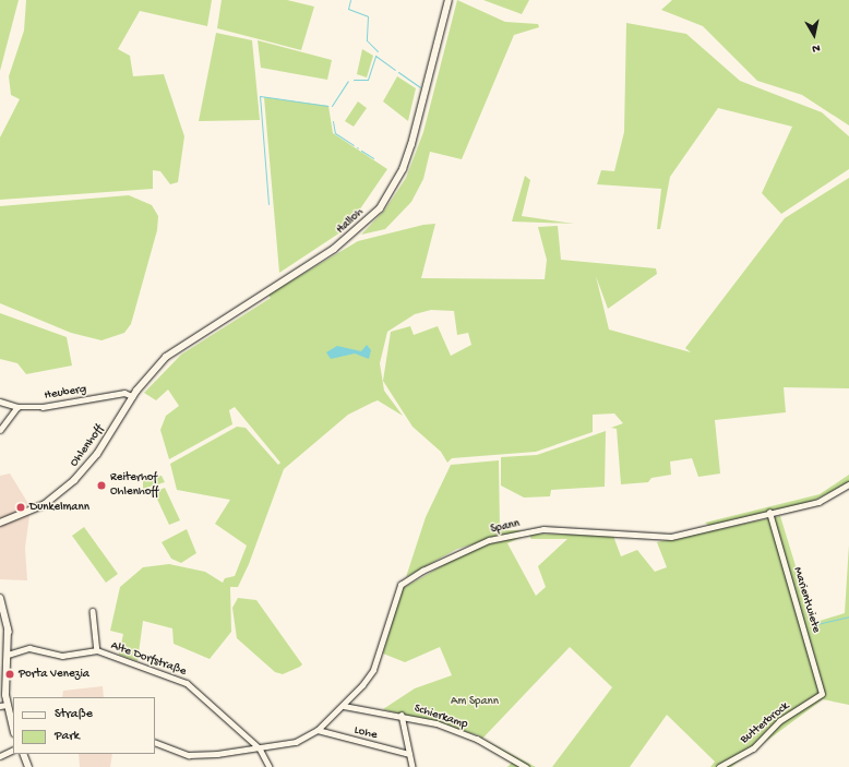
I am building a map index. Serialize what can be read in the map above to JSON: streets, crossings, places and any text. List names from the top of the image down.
{
  "streets": {
    "main road": ["Halloh", "Ohlenhoff"],
    "street": [
      "Heuberg",
      "Spann",
      "Marientwiete",
      "Alte Dorfstraße",
      "Schierkamp",
      "Butterbrock",
      "Lohe"
    ]
  },
  "crossings": [
    ["Halloh", "Ohlenhoff"],
    ["Heuberg", "Ohlenhoff"],
    ["Spann", "Marientwiete"],
    ["Spann", "Alte Dorfstraße"],
    ["Spann", "Schierkamp"],
    ["Spann", "Lohe"],
    ["Marientwiete", "Butterbrock"]
  ],
  "parks": ["Am Spann"],
  "places": ["Reiterhof Ohlenhoff", "Dunkelmann", "Porta Venezia"],
  "legend": ["Straße", "Park"],
  "north": "bottom"
}
